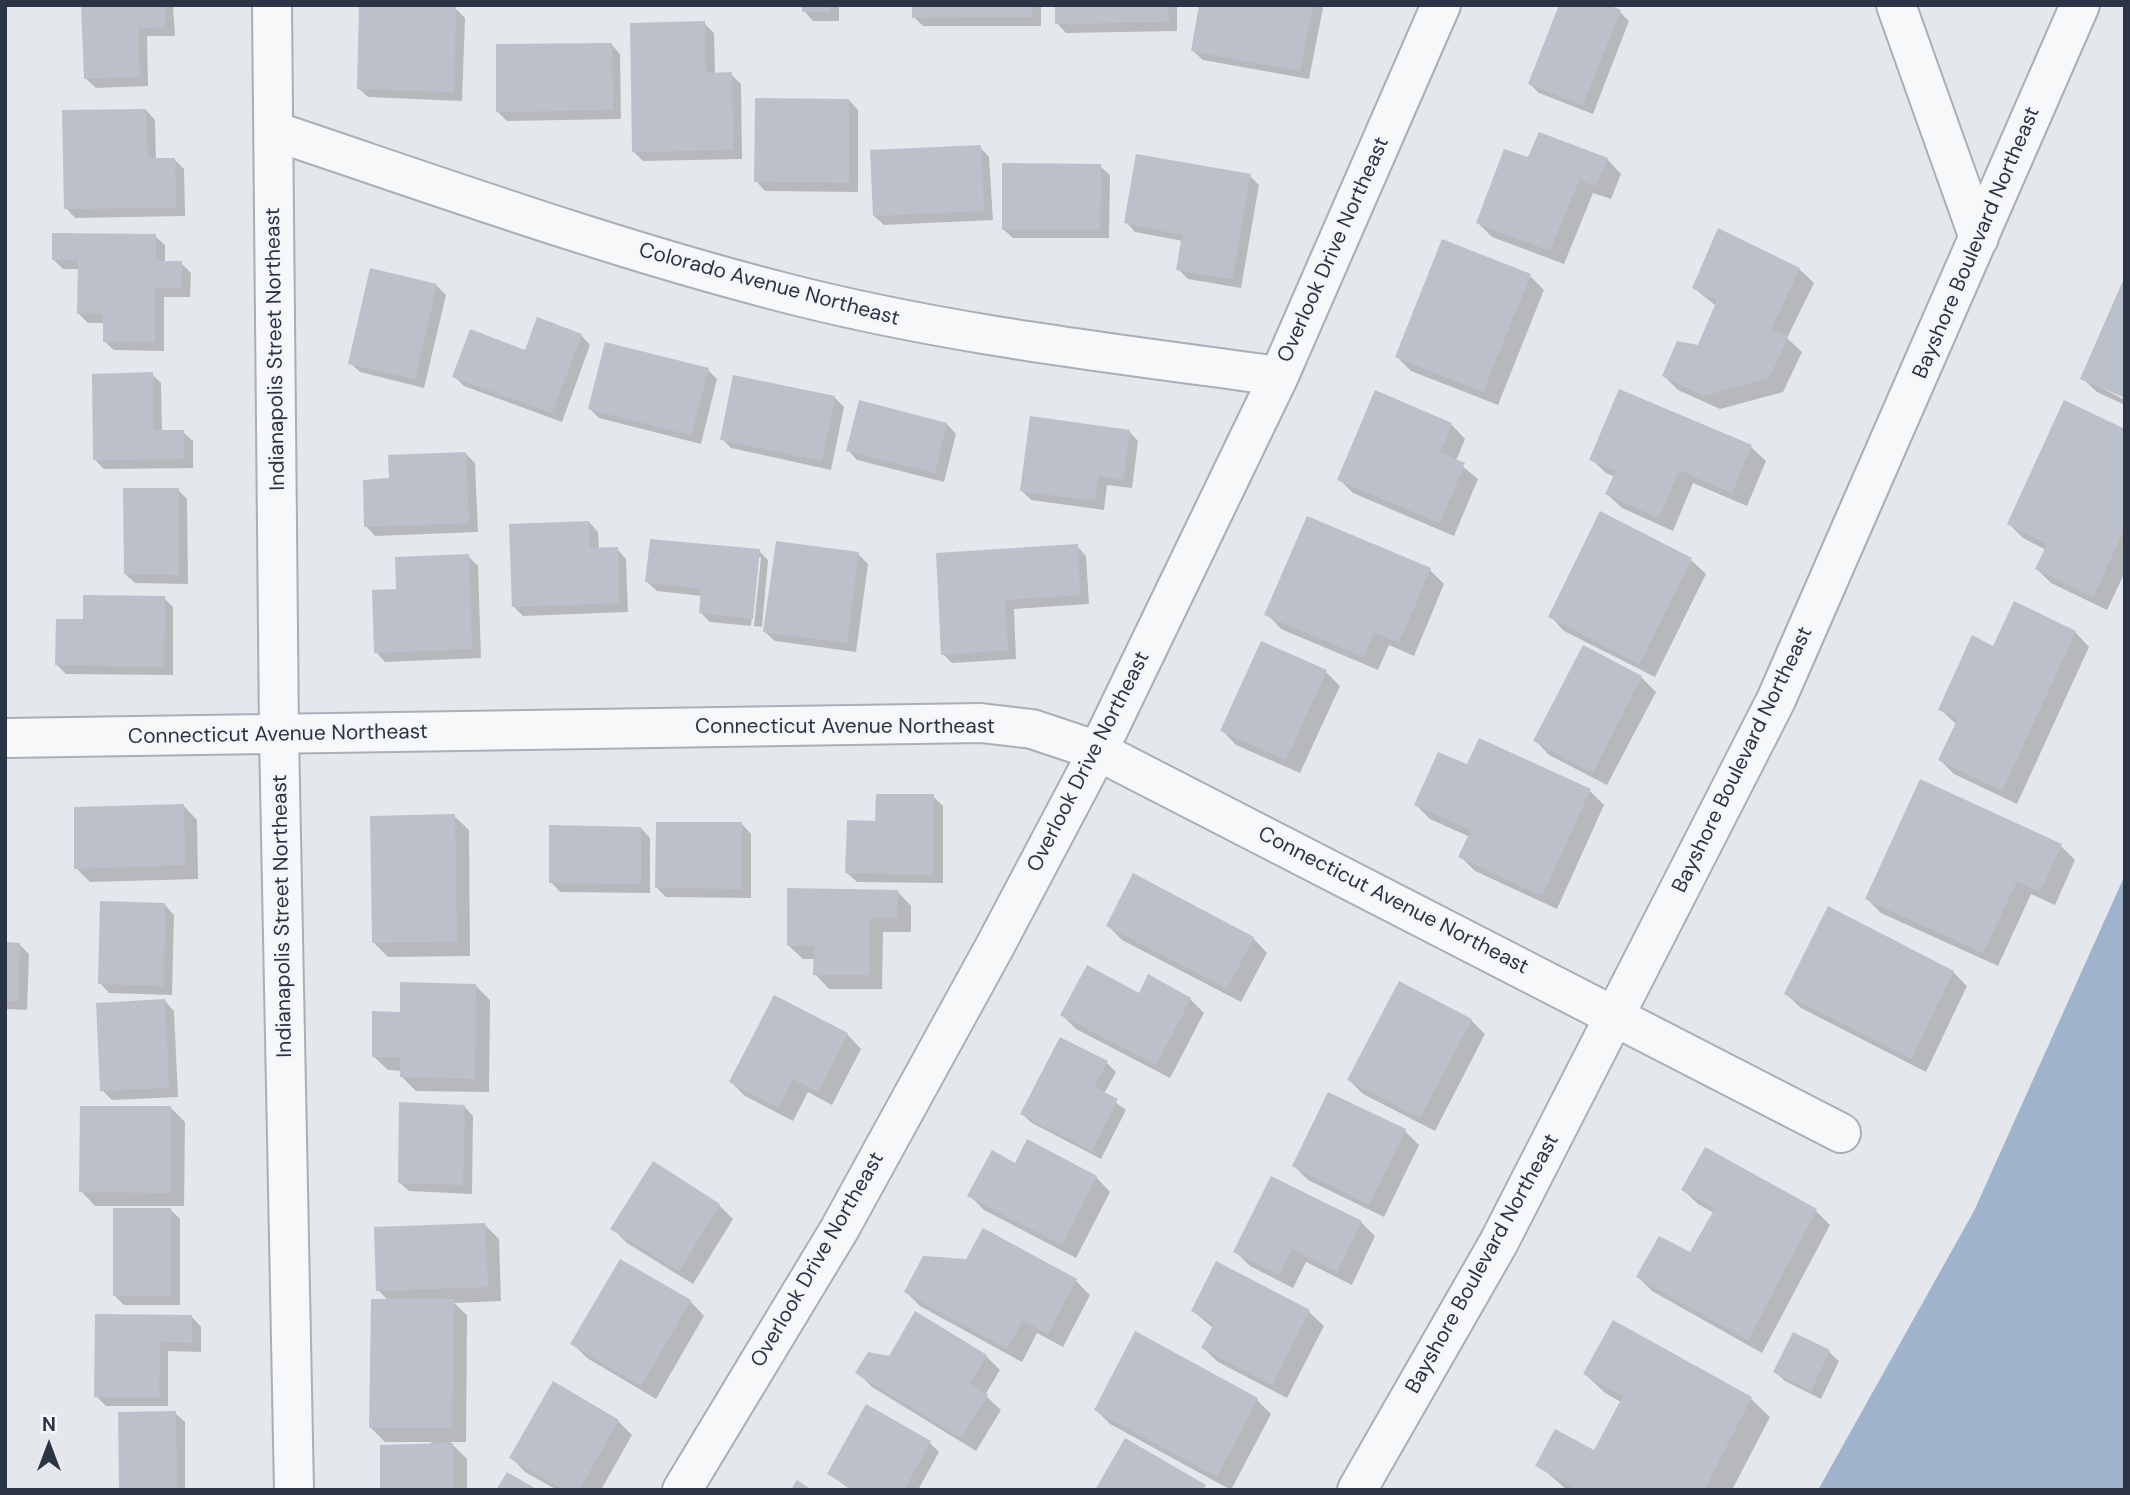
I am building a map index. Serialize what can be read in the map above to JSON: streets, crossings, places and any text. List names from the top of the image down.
{
  "streets": {
    "street": [
      "Bayshore Boulevard Northeast",
      "Overlook Drive Northeast",
      "Colorado Avenue Northeast",
      "Indianapolis Street Northeast",
      "Connecticut Avenue Northeast"
    ]
  },
  "crossings": [
    ["Bayshore Boulevard Northeast", "Connecticut Avenue Northeast"],
    ["Overlook Drive Northeast", "Colorado Avenue Northeast"],
    ["Overlook Drive Northeast", "Connecticut Avenue Northeast"],
    ["Colorado Avenue Northeast", "Indianapolis Street Northeast"],
    ["Indianapolis Street Northeast", "Connecticut Avenue Northeast"]
  ],
  "north": "top"
}
